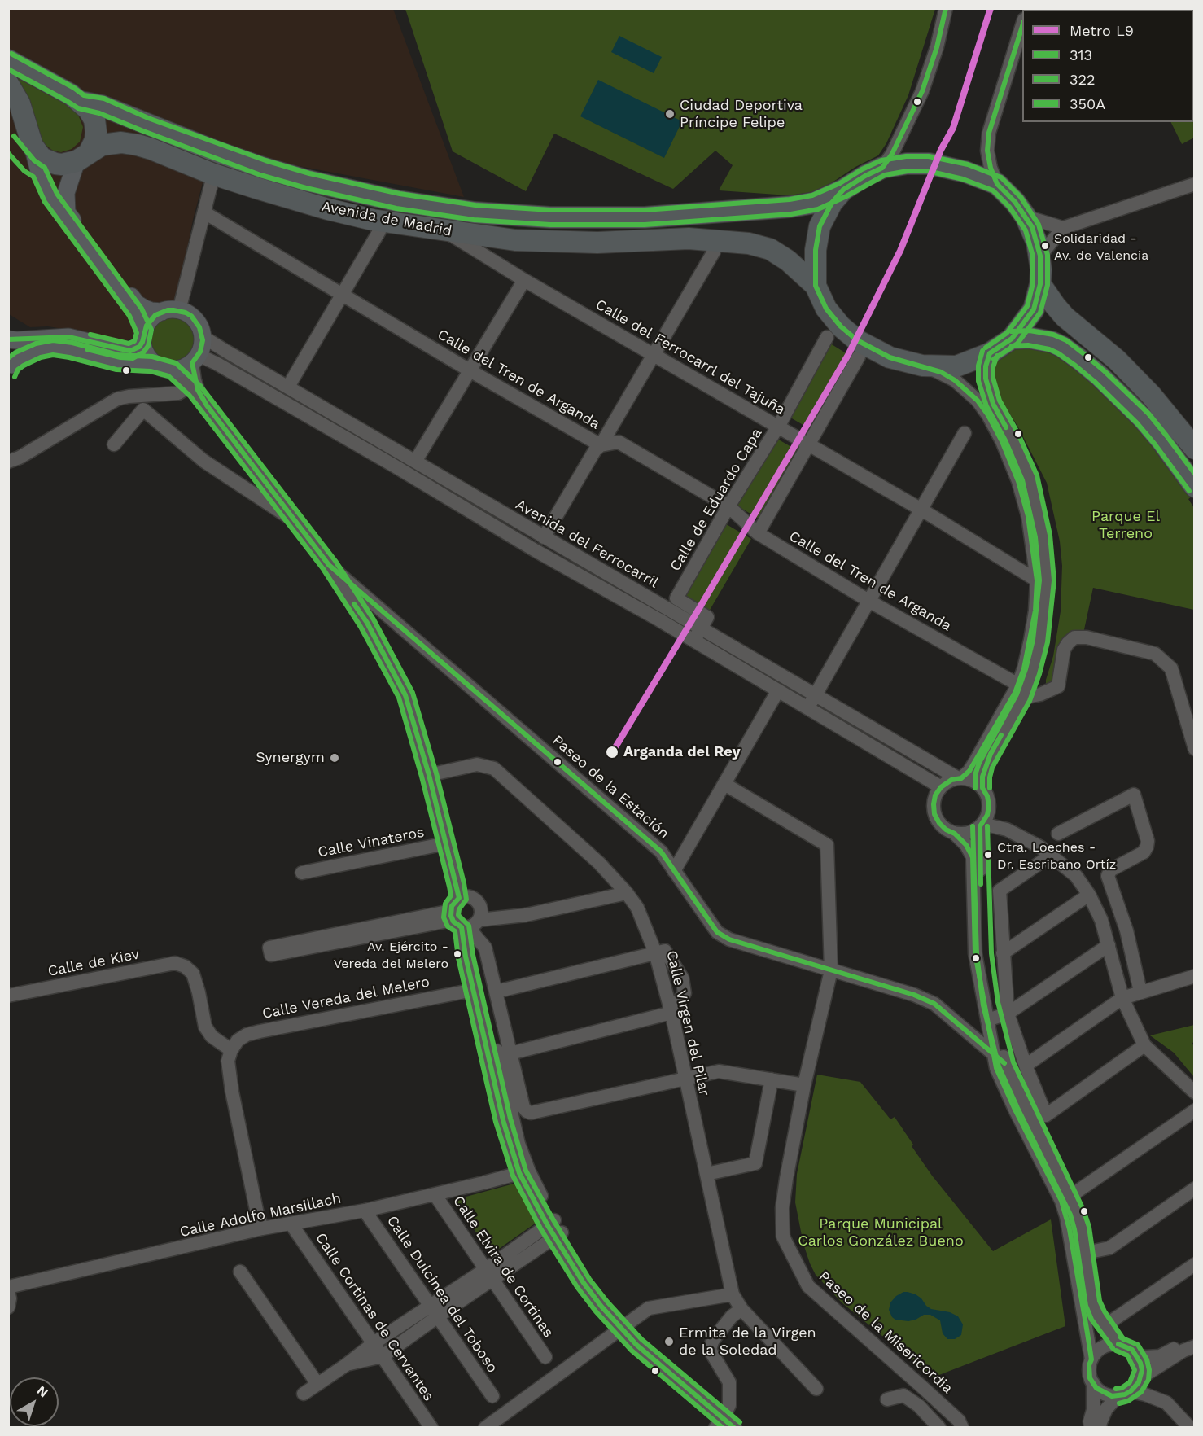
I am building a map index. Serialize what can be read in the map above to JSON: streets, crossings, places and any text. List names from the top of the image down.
{
  "streets": {
    "highway": ["Avenida de Madrid"],
    "street": [
      "Calle del Ferrocarrl del Tajuña",
      "Calle del Tren de Arganda",
      "Calle de Eduardo Capa",
      "Avenida del Ferrocarril",
      "Paseo de la Estación",
      "Calle Vinateros",
      "Calle de Kiev",
      "Calle Vereda del Melero",
      "Calle Virgen del Pilar",
      "Calle Adolfo Marsillach",
      "Calle Elvira de Cortinas",
      "Calle Dulcinea del Toboso",
      "Calle Cortinas de Cervantes",
      "Paseo de la Misericordia"
    ]
  },
  "crossings": [
    ["Avenida de Madrid", "Calle del Ferrocarrl del Tajuña"],
    ["Calle del Ferrocarrl del Tajuña", "Calle de Eduardo Capa"],
    ["Calle del Tren de Arganda", "Calle de Eduardo Capa"],
    ["Calle de Eduardo Capa", "Avenida del Ferrocarril"],
    ["Paseo de la Estación", "Paseo de la Misericordia"],
    ["Calle de Kiev", "Calle Vereda del Melero"],
    ["Calle Adolfo Marsillach", "Calle Elvira de Cortinas"],
    ["Calle Adolfo Marsillach", "Calle Dulcinea del Toboso"],
    ["Calle Adolfo Marsillach", "Calle Cortinas de Cervantes"]
  ],
  "parks": ["Parque El Terreno", "Parque Municipal Carlos González Bueno"],
  "places": [
    "Ciudad Deportiva Príncipe Felipe",
    "Solidaridad - Av. de Valencia",
    "Arganda del Rey",
    "Synergym",
    "Ctra. Loeches - Dr. Escribano Ortíz",
    "Av. Ejército - Vereda del Melero",
    "Ermita de la Virgen de la Soledad"
  ],
  "lines": [
    "metro line L9",
    "transit line 313",
    "transit line 350A",
    "transit line 322"
  ],
  "legend": [
    "Metro L9",
    "313",
    "322",
    "350A"
  ],
  "north": "top right"
}
